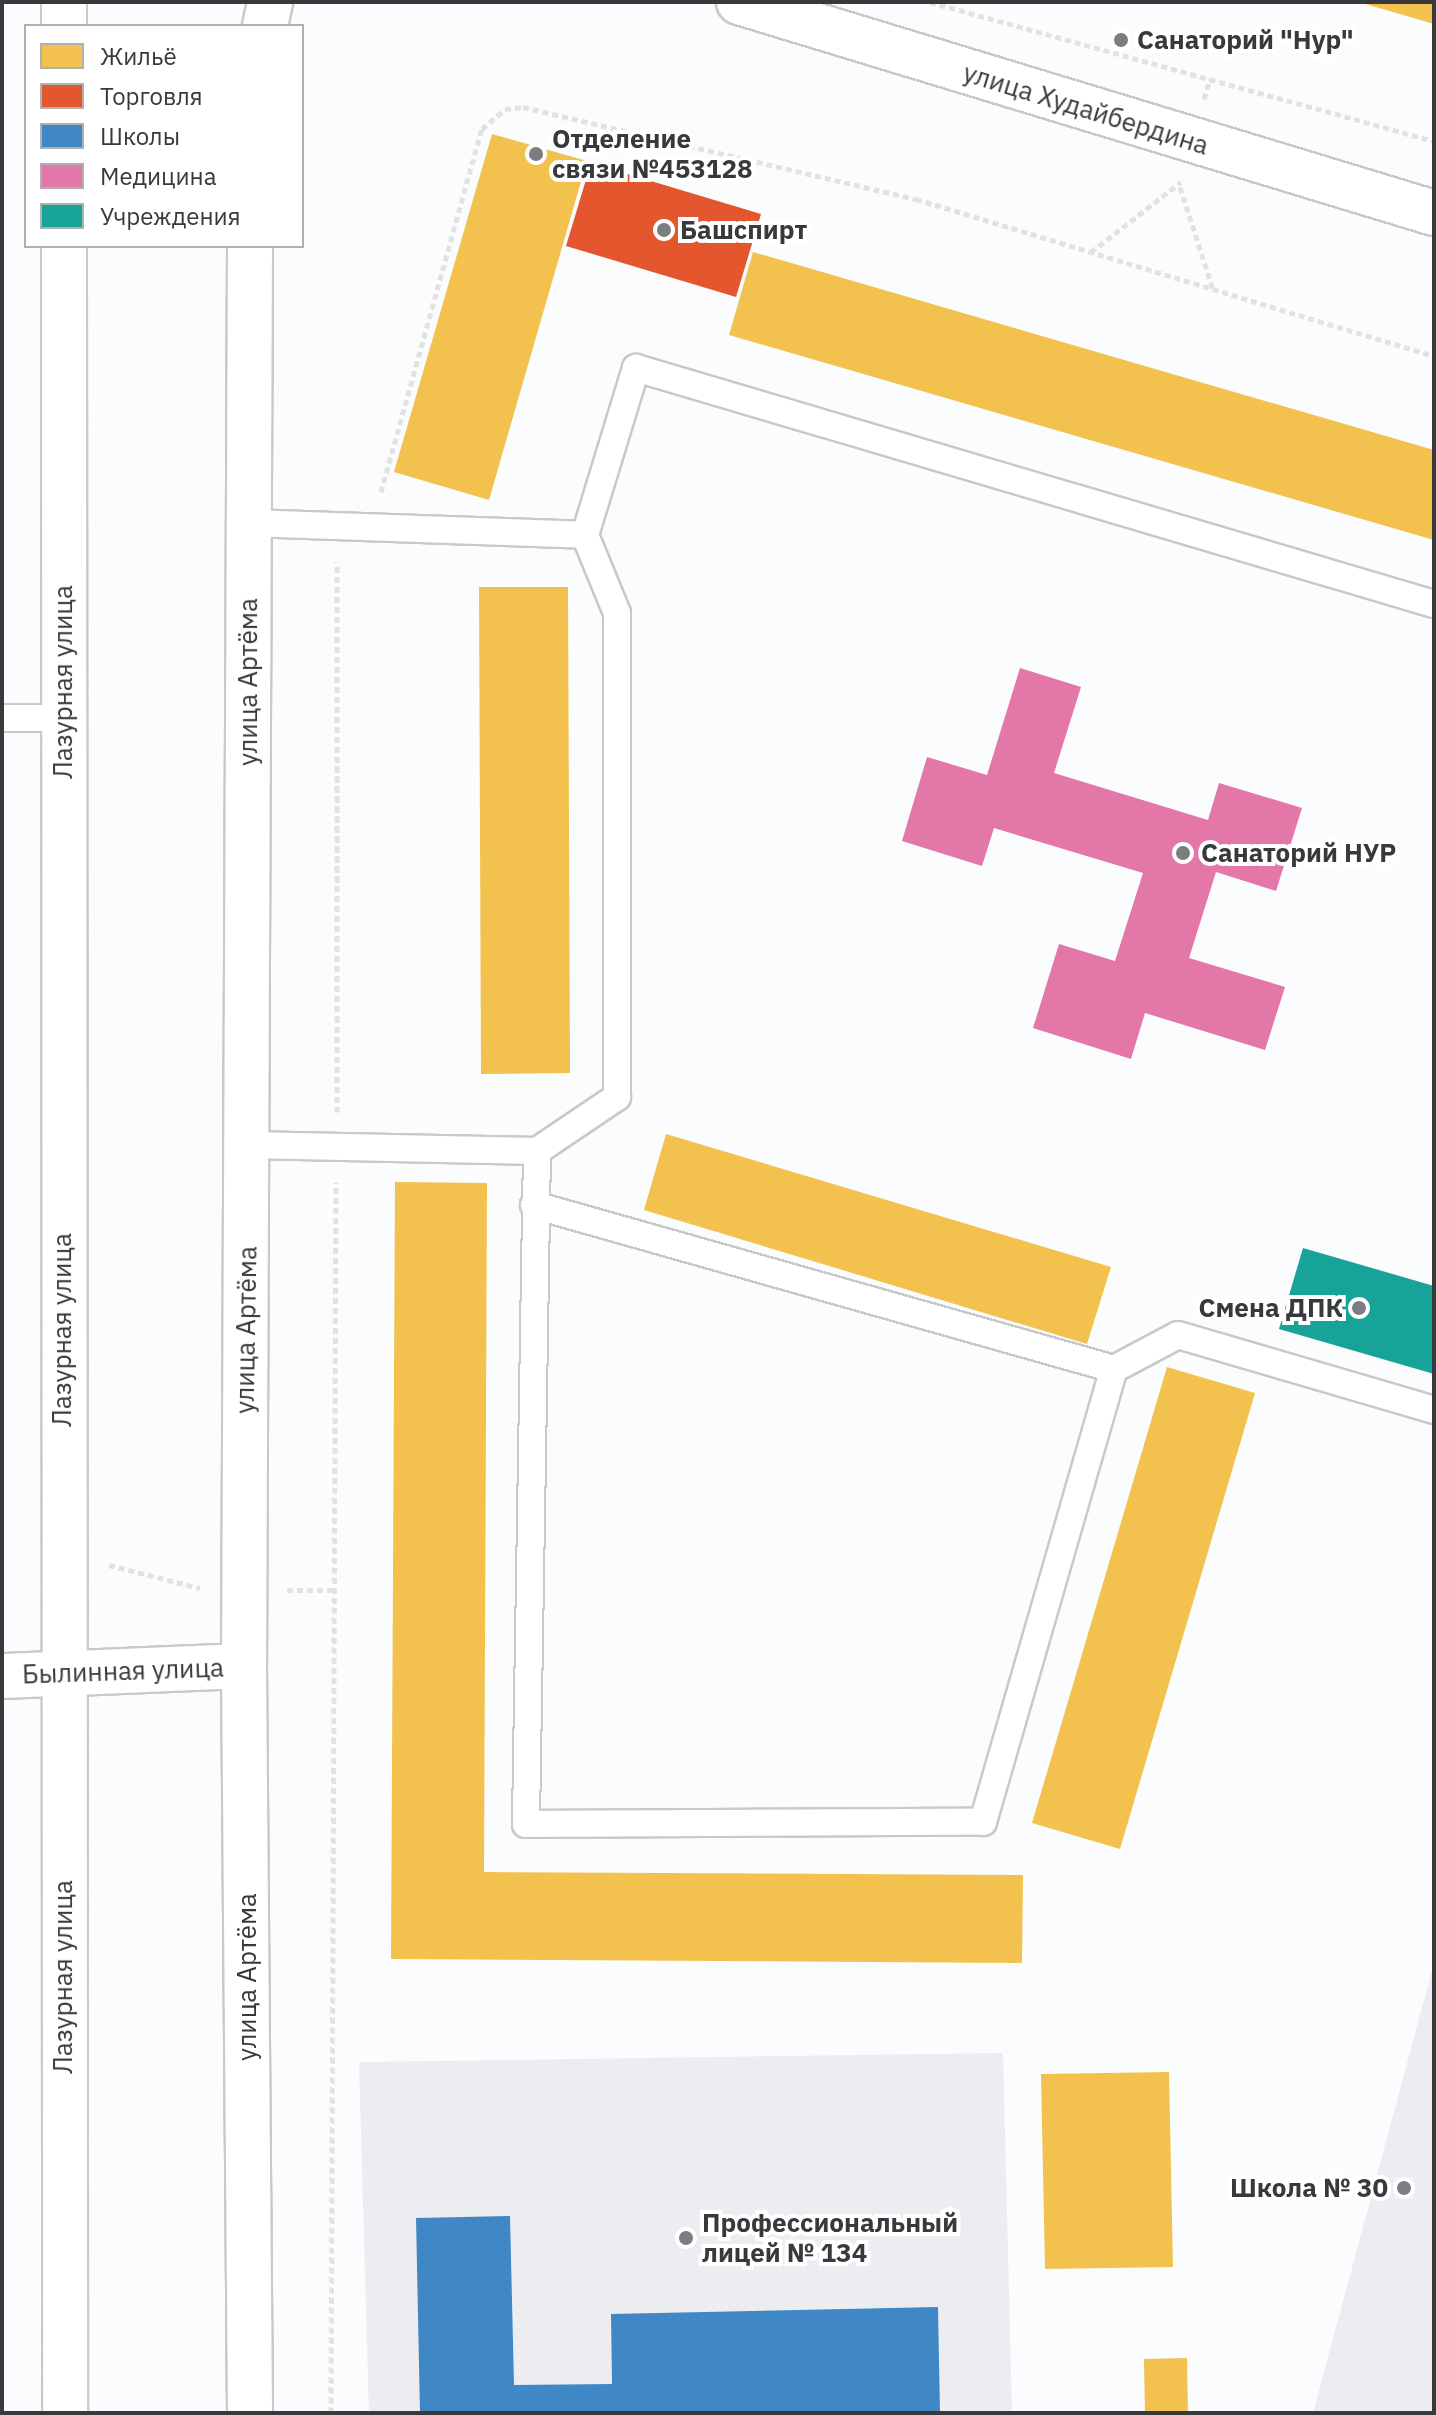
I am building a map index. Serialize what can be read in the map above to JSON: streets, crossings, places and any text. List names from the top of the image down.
{
  "streets": {
    "main road": [
      "улица Худайбердина",
      "Лазурная улица",
      "улица Артёма",
      "Былинная улица"
    ]
  },
  "crossings": [
    ["Лазурная улица", "Былинная улица"],
    ["улица Артёма", "Былинная улица"]
  ],
  "places": [
    "Санаторий \"Нур\"",
    "Отделение связи №453128",
    "Башспирт",
    "Санаторий НУР",
    "Смена ДПК",
    "Школа № 30",
    "Профессиональный лицей № 134"
  ],
  "legend": [
    "Жильё",
    "Торговля",
    "Школы",
    "Медицина",
    "Учреждения"
  ]
}
